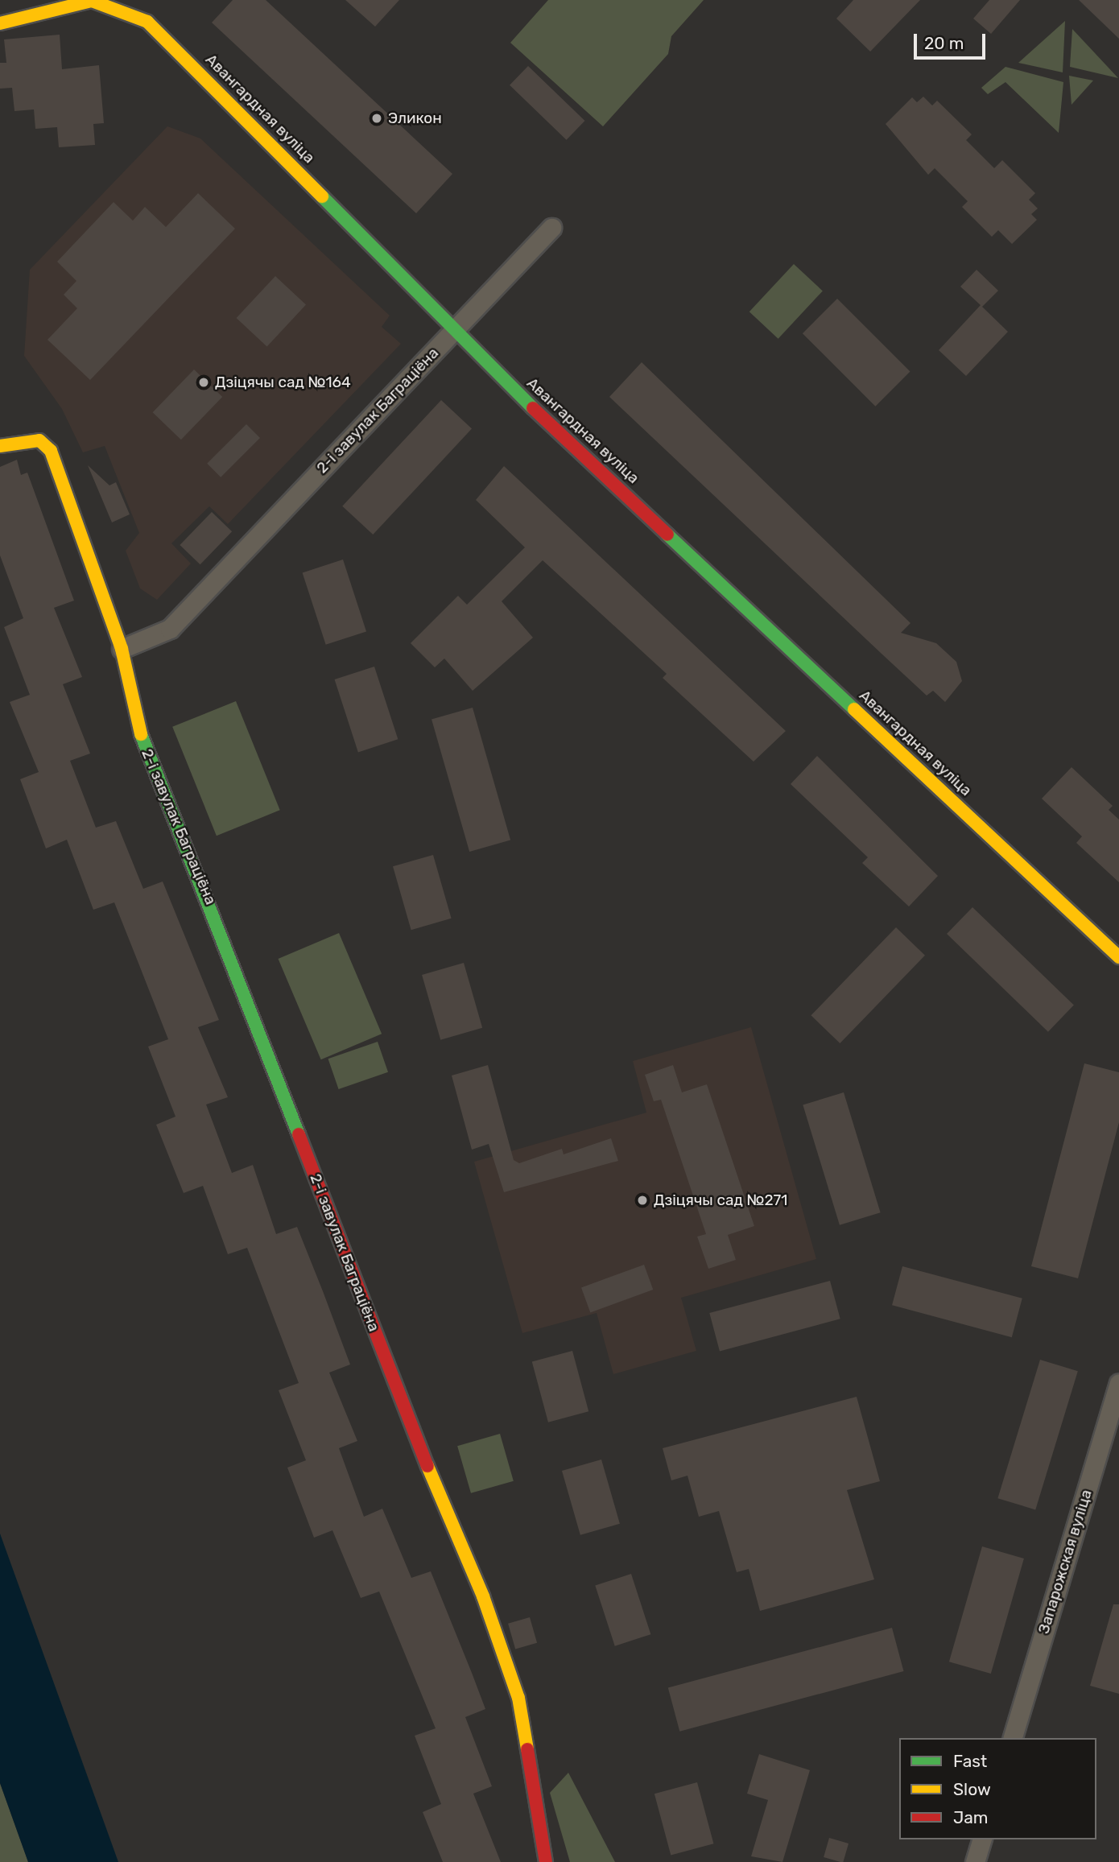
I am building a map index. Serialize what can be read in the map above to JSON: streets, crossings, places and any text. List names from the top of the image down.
{
  "streets": {
    "street": ["Авангардная вуліца", "2-і завулак Баграціёна", "Запарожская вуліца"]
  },
  "crossings": [
    ["Авангардная вуліца", "2-і завулак Баграціёна"]
  ],
  "places": ["Эликон", "Дзіцячы сад №164", "Дзіцячы сад №271"],
  "legend": ["Fast", "Slow", "Jam"],
  "scale_bar": "20 m"
}
